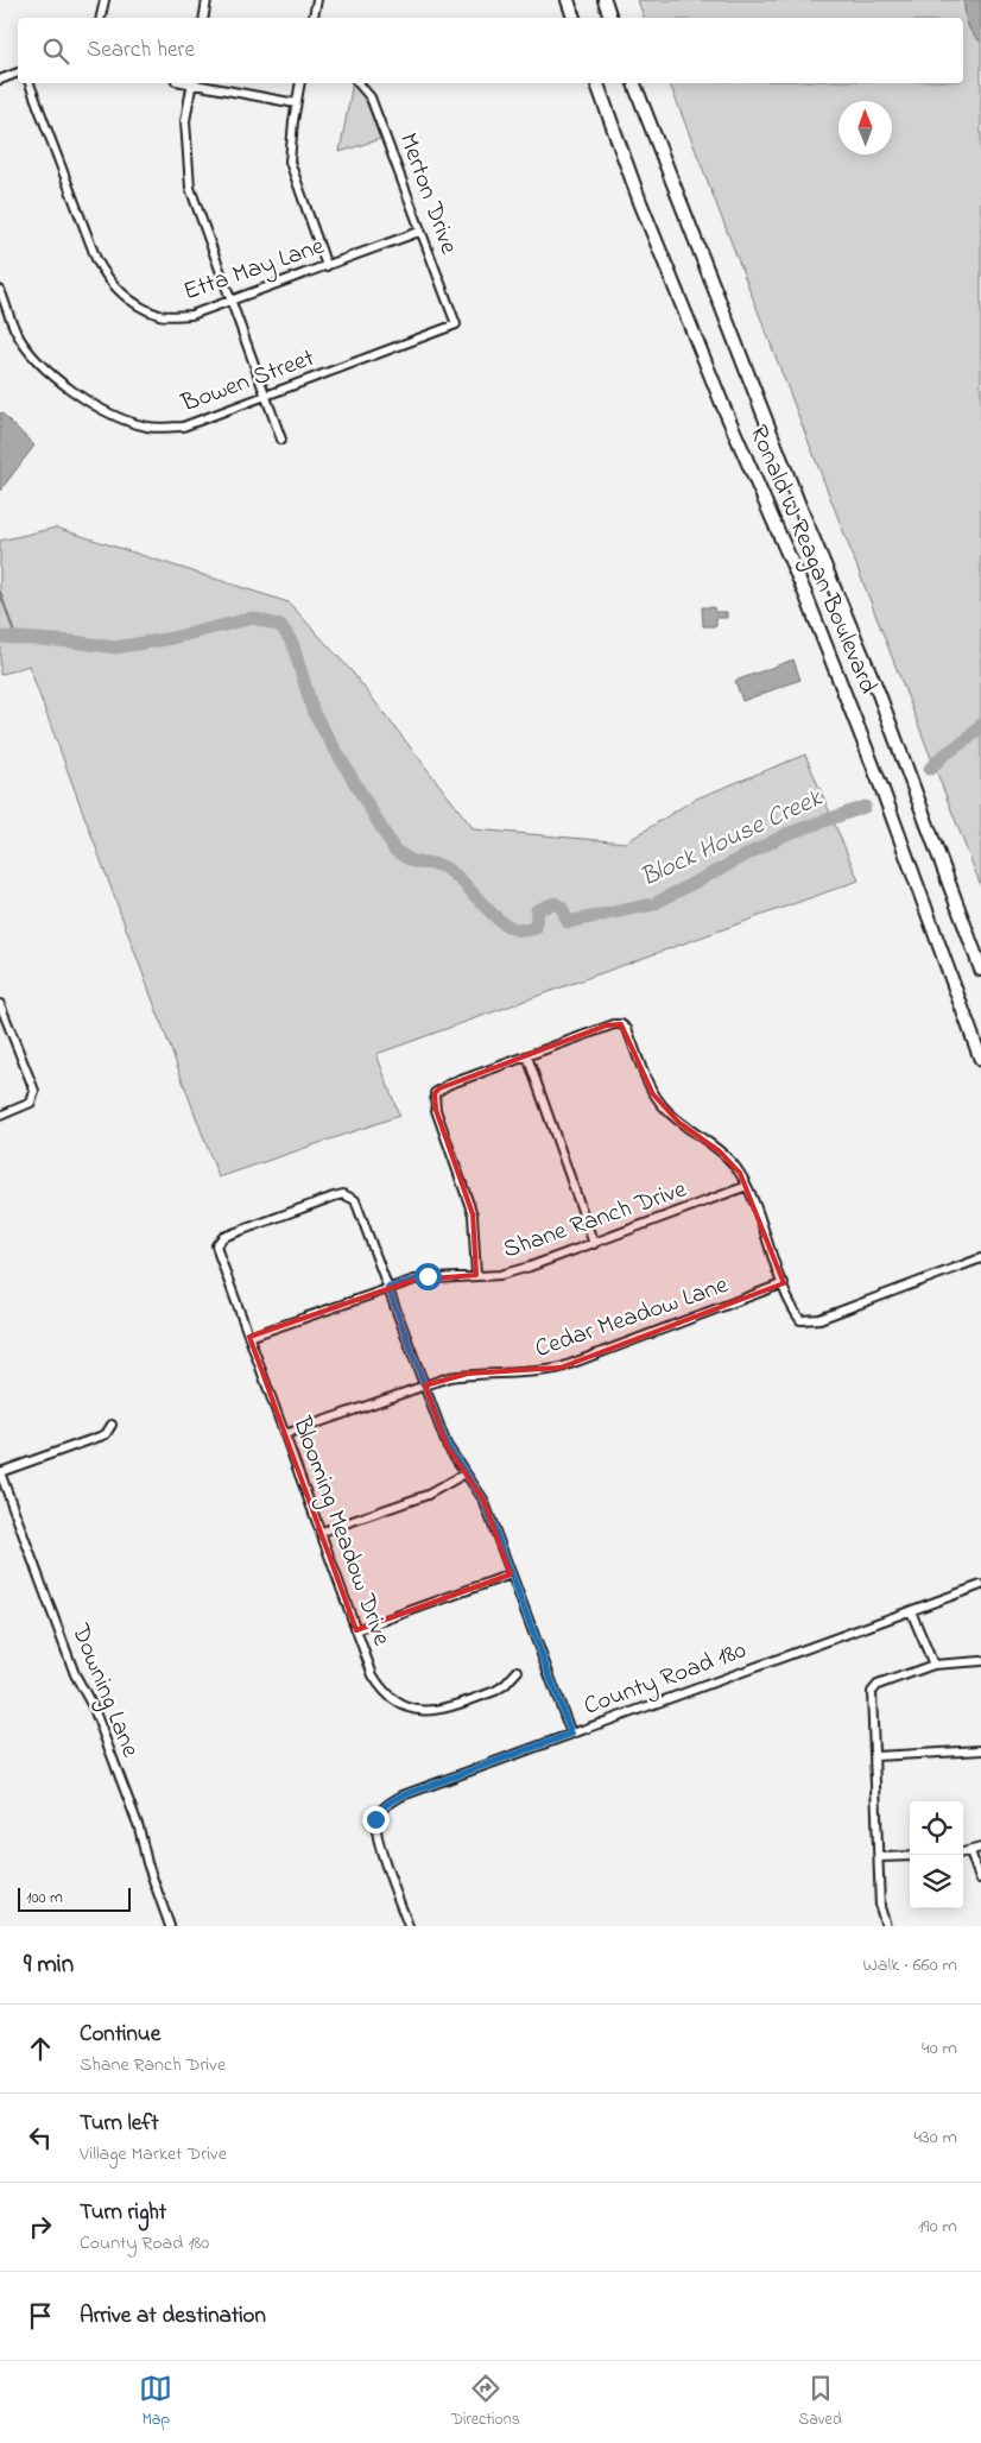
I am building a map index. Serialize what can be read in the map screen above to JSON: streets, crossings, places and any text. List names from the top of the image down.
{
  "streets": {
    "main road": ["Ronald W Reagan Boulevard"],
    "street": [
      "Merton Drive",
      "Etta May Lane",
      "Bowen Street",
      "Shane Ranch Drive",
      "Cedar Meadow Lane",
      "Blooming Meadow Drive",
      "County Road 180",
      "Downing Lane"
    ]
  },
  "crossings": [
    ["Merton Drive", "Etta May Lane"],
    ["Merton Drive", "Bowen Street"],
    ["Shane Ranch Drive", "Blooming Meadow Drive"],
    ["Cedar Meadow Lane", "Blooming Meadow Drive"]
  ],
  "water": ["Block House Creek"],
  "scale_bar": "100 m",
  "north": "top",
  "page": {
    "search": "Search here",
    "scale": "100 m",
    "heading": ["9 min", "Walk · 660 m"],
    "list": [
      ["Continue", "Shane Ranch Drive", "40 m"],
      ["Turn left", "Village Market Drive", "430 m"],
      ["Turn right", "County Road 180", "190 m"],
      "Arrive at destination"
    ],
    "nav": ["Map", "Directions", "Saved"]
  }
}
